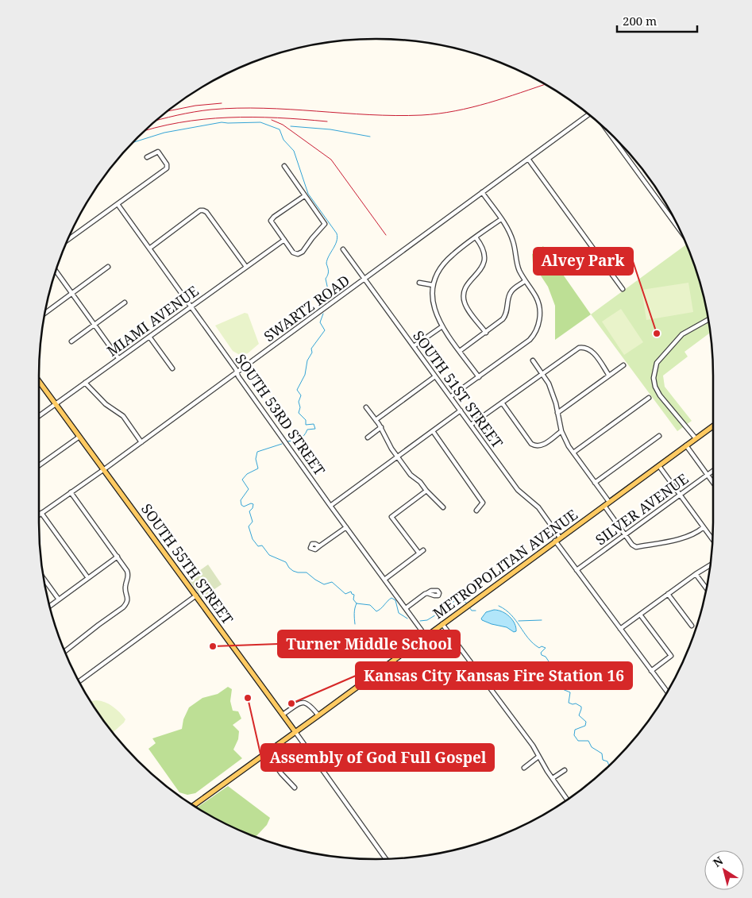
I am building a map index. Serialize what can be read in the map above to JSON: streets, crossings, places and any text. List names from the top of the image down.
{
  "streets": {
    "main road": ["SOUTH 55TH STREET", "METROPOLITAN AVENUE"],
    "street": [
      "SWARTZ ROAD",
      "MIAMI AVENUE",
      "SOUTH 51ST STREET",
      "SOUTH 53RD STREET",
      "SILVER AVENUE"
    ]
  },
  "crossings": [
    ["SWARTZ ROAD", "SOUTH 51ST STREET"],
    ["SWARTZ ROAD", "SOUTH 53RD STREET"],
    ["SWARTZ ROAD", "SOUTH 55TH STREET"],
    ["MIAMI AVENUE", "SOUTH 53RD STREET"],
    ["MIAMI AVENUE", "SOUTH 55TH STREET"],
    ["SOUTH 51ST STREET", "METROPOLITAN AVENUE"],
    ["SOUTH 53RD STREET", "METROPOLITAN AVENUE"],
    ["SOUTH 55TH STREET", "METROPOLITAN AVENUE"]
  ],
  "places": [
    "Alvey Park",
    "Turner Middle School",
    "Assembly of God Full Gospel",
    "Kansas City Kansas Fire Station 16"
  ],
  "scale_bar": "200 m",
  "north": "top left"
}
